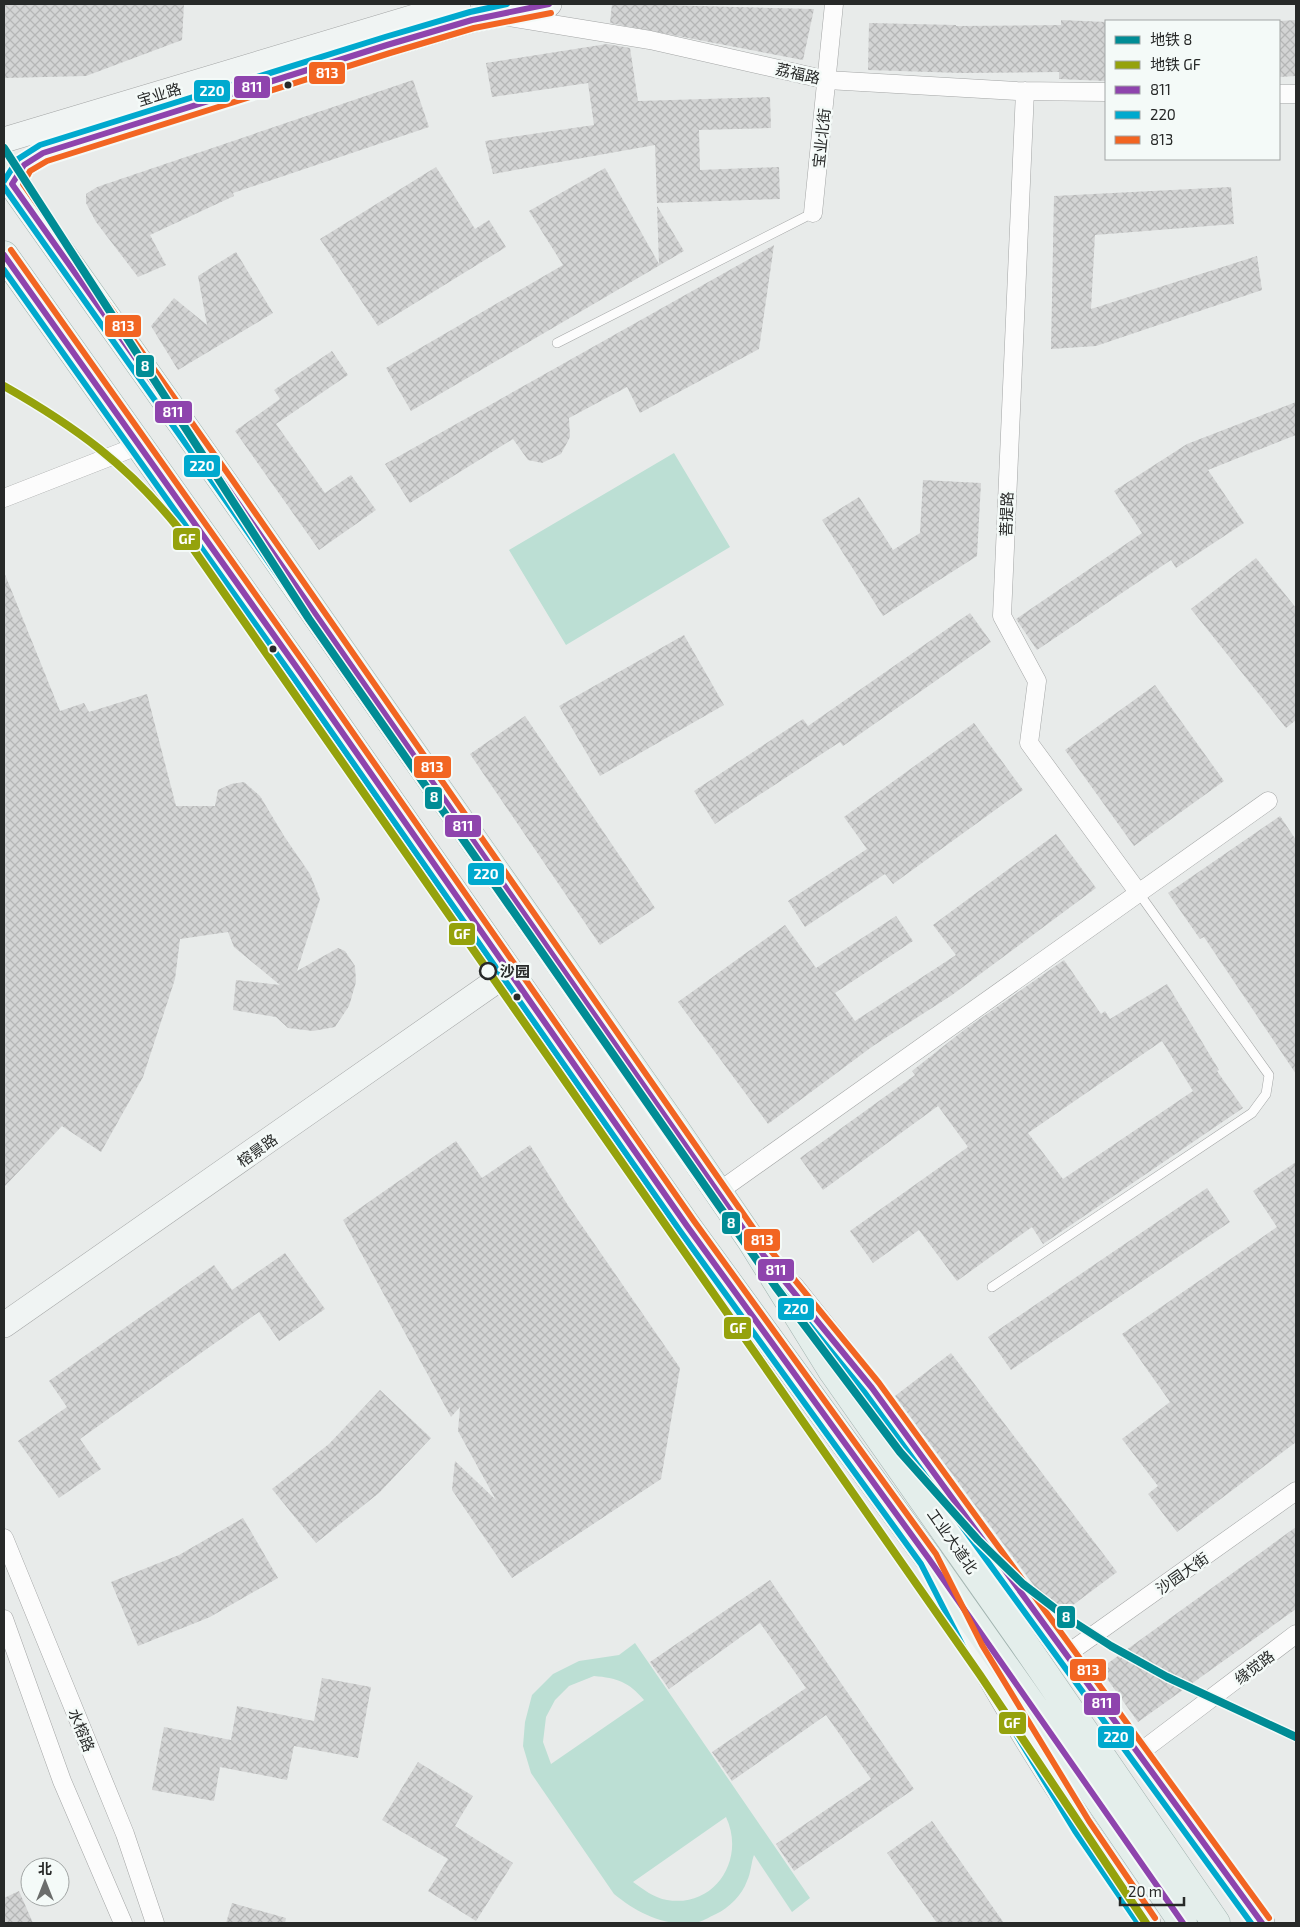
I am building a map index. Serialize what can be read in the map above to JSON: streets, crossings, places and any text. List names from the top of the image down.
{
  "streets": {
    "main road": ["宝业路", "榕景路", "工业大道北"],
    "street": [
      "荔福路",
      "宝业北街",
      "菩提路",
      "沙园大街",
      "缘觉路",
      "水榕路"
    ]
  },
  "crossings": [
    ["荔福路", "宝业路"],
    ["荔福路", "宝业北街"],
    ["荔福路", "菩提路"],
    ["宝业路", "工业大道北"],
    ["榕景路", "工业大道北"]
  ],
  "places": ["沙园"],
  "lines": [
    "transit line 811",
    "transit line 220",
    "transit line 813",
    "metro line 8",
    "metro line GF"
  ],
  "legend": [
    "地铁 8",
    "地铁 GF",
    "811",
    "220",
    "813"
  ],
  "scale_bar": "20 m",
  "north": "top"
}
